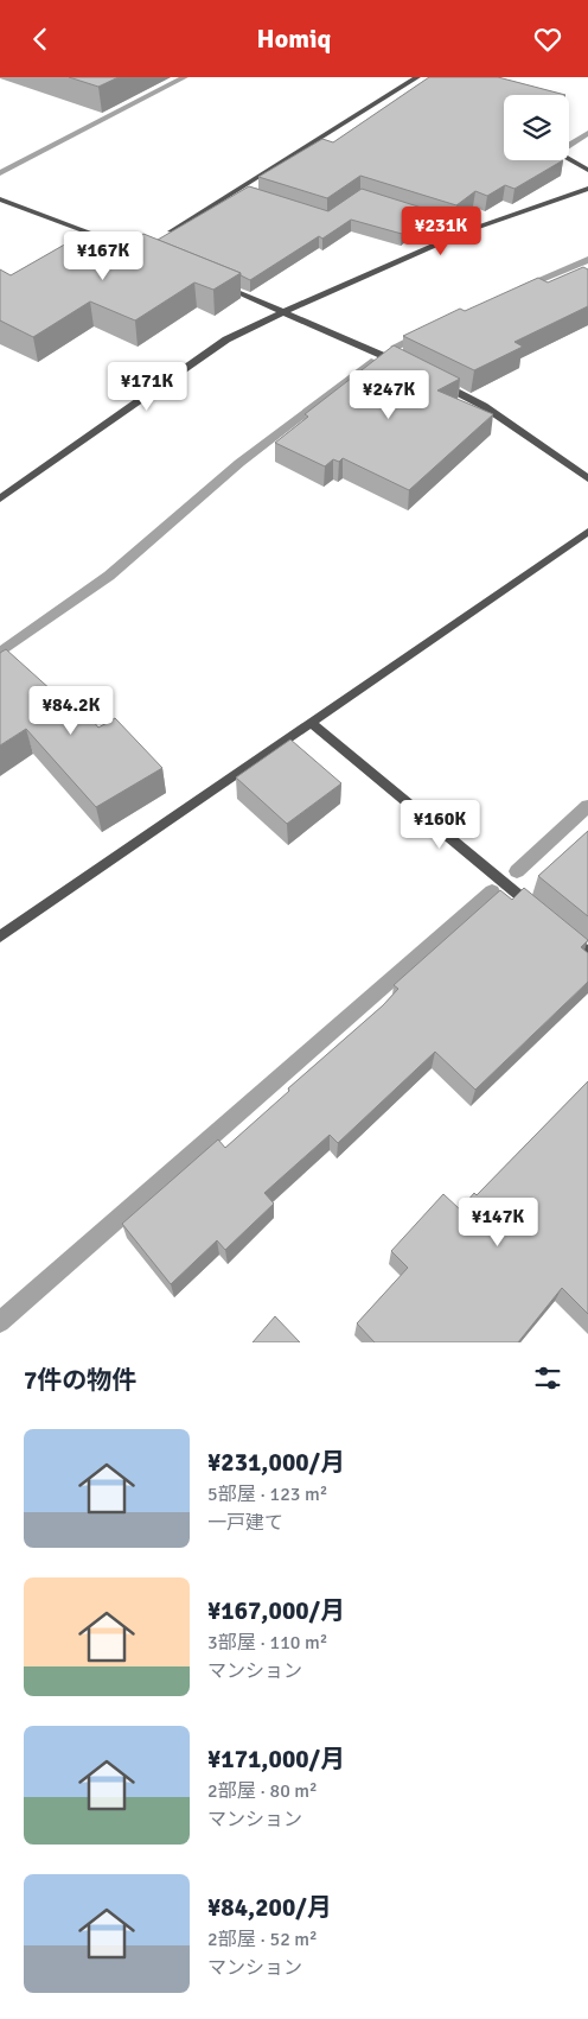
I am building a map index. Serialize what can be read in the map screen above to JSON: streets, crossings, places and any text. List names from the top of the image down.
{
  "page": {
    "header": "Homiq",
    "price": [
      "¥231K",
      "¥167K",
      "¥171K",
      "¥247K",
      "¥84.2K",
      "¥160K",
      "¥147K"
    ],
    "heading": "7件の物件",
    "list": [
      {
        "name": "¥231,000/月",
        "note": "5部屋 · 123 m² · 一戸建て"
      },
      {
        "name": "¥167,000/月",
        "note": "3部屋 · 110 m² · マンション"
      },
      {
        "name": "¥171,000/月",
        "note": "2部屋 · 80 m² · マンション"
      },
      {
        "name": "¥84,200/月",
        "note": "2部屋 · 52 m² · マンション"
      }
    ]
  }
}
